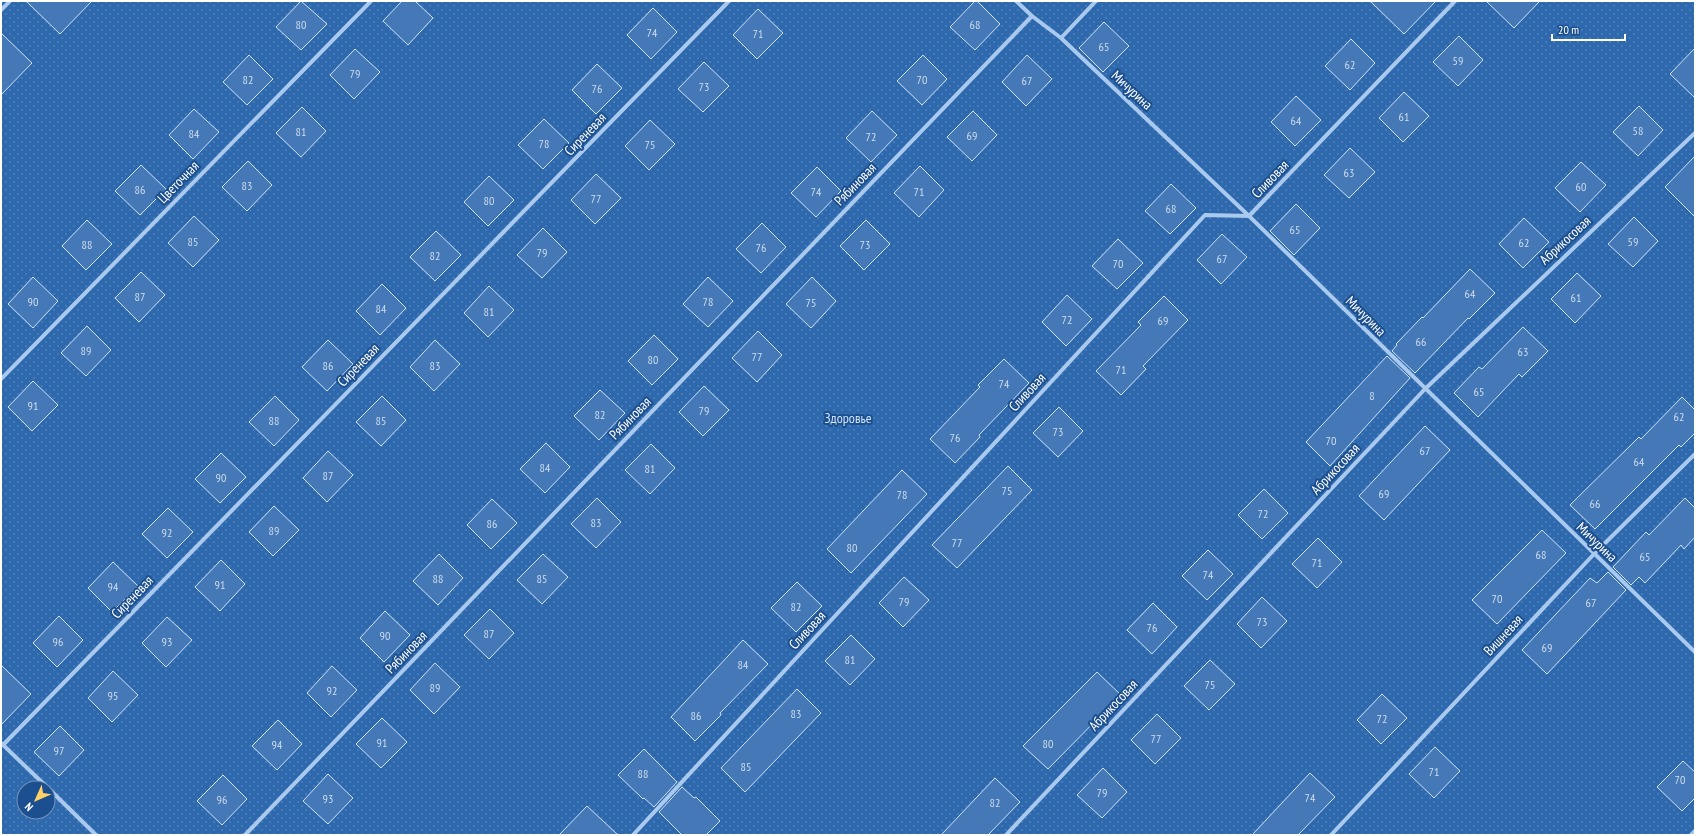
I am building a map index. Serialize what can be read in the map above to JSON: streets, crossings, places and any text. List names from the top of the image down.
{
  "streets": {
    "street": [
      "Мичурина",
      "Сиреневая",
      "Сливовая",
      "Цветочная",
      "Рябиновая",
      "Абрикосовая",
      "Вишневая"
    ]
  },
  "crossings": [
    ["Мичурина", "Сливовая"],
    ["Мичурина", "Рябиновая"],
    ["Мичурина", "Абрикосовая"],
    ["Мичурина", "Вишневая"]
  ],
  "parks": ["Здоровье"],
  "house_numbers": [
    "80",
    "68",
    "74",
    "71",
    "65",
    "59",
    "62",
    "79",
    "82",
    "70",
    "67",
    "73",
    "76",
    "61",
    "64",
    "58",
    "81",
    "84",
    "69",
    "72",
    "78",
    "75",
    "63",
    "83",
    "60",
    "86",
    "74",
    "71",
    "77",
    "80",
    "68",
    "65",
    "85",
    "59",
    "62",
    "88",
    "73",
    "76",
    "79",
    "82",
    "67",
    "70",
    "64",
    "87",
    "61",
    "90",
    "78",
    "75",
    "84",
    "81",
    "72",
    "69",
    "66",
    "89",
    "63",
    "77",
    "80",
    "86",
    "83",
    "71",
    "74",
    "65",
    "8",
    "91",
    "79",
    "82",
    "62",
    "88",
    "85",
    "73",
    "76",
    "70",
    "67",
    "64",
    "84",
    "81",
    "87",
    "90",
    "75",
    "69",
    "78",
    "66",
    "72",
    "83",
    "86",
    "89",
    "92",
    "77",
    "80",
    "68",
    "65",
    "71",
    "74",
    "88",
    "85",
    "91",
    "94",
    "70",
    "79",
    "67",
    "82",
    "73",
    "76",
    "87",
    "90",
    "96",
    "93",
    "69",
    "81",
    "84",
    "75",
    "89",
    "92",
    "95",
    "83",
    "86",
    "72",
    "77",
    "91",
    "80",
    "94",
    "97",
    "85",
    "71",
    "88",
    "70",
    "79",
    "74",
    "93",
    "96",
    "82"
  ],
  "scale_bar": "20 m",
  "north": "bottom left"
}
